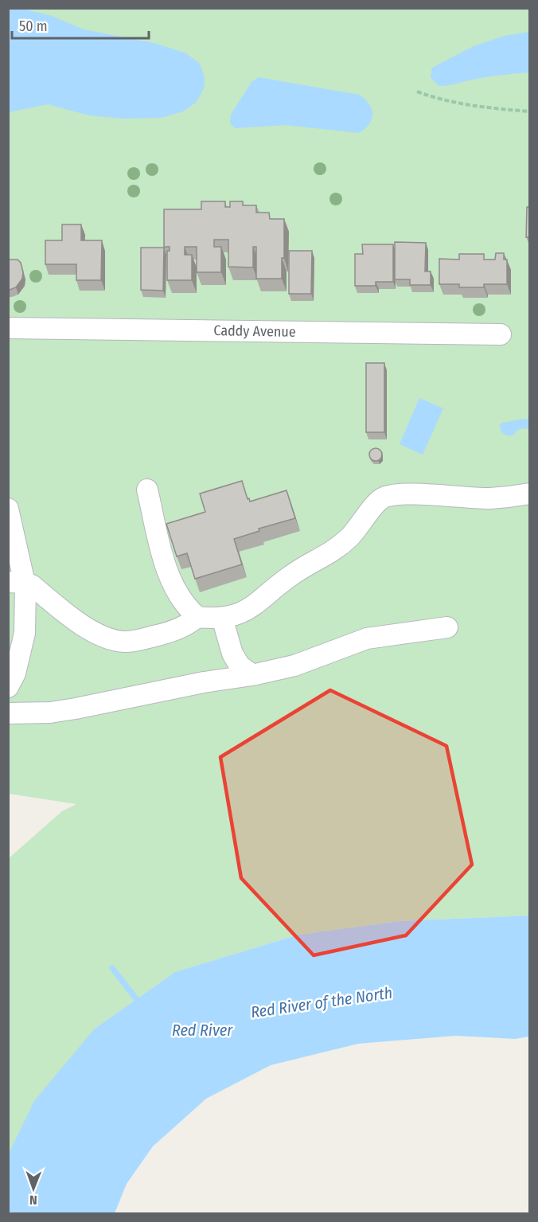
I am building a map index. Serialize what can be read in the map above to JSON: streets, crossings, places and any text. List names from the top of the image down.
{
  "streets": {
    "street": ["Caddy Avenue"]
  },
  "water": ["Red River of the North", "Red River"],
  "scale_bar": "50 m",
  "north": "bottom"
}
